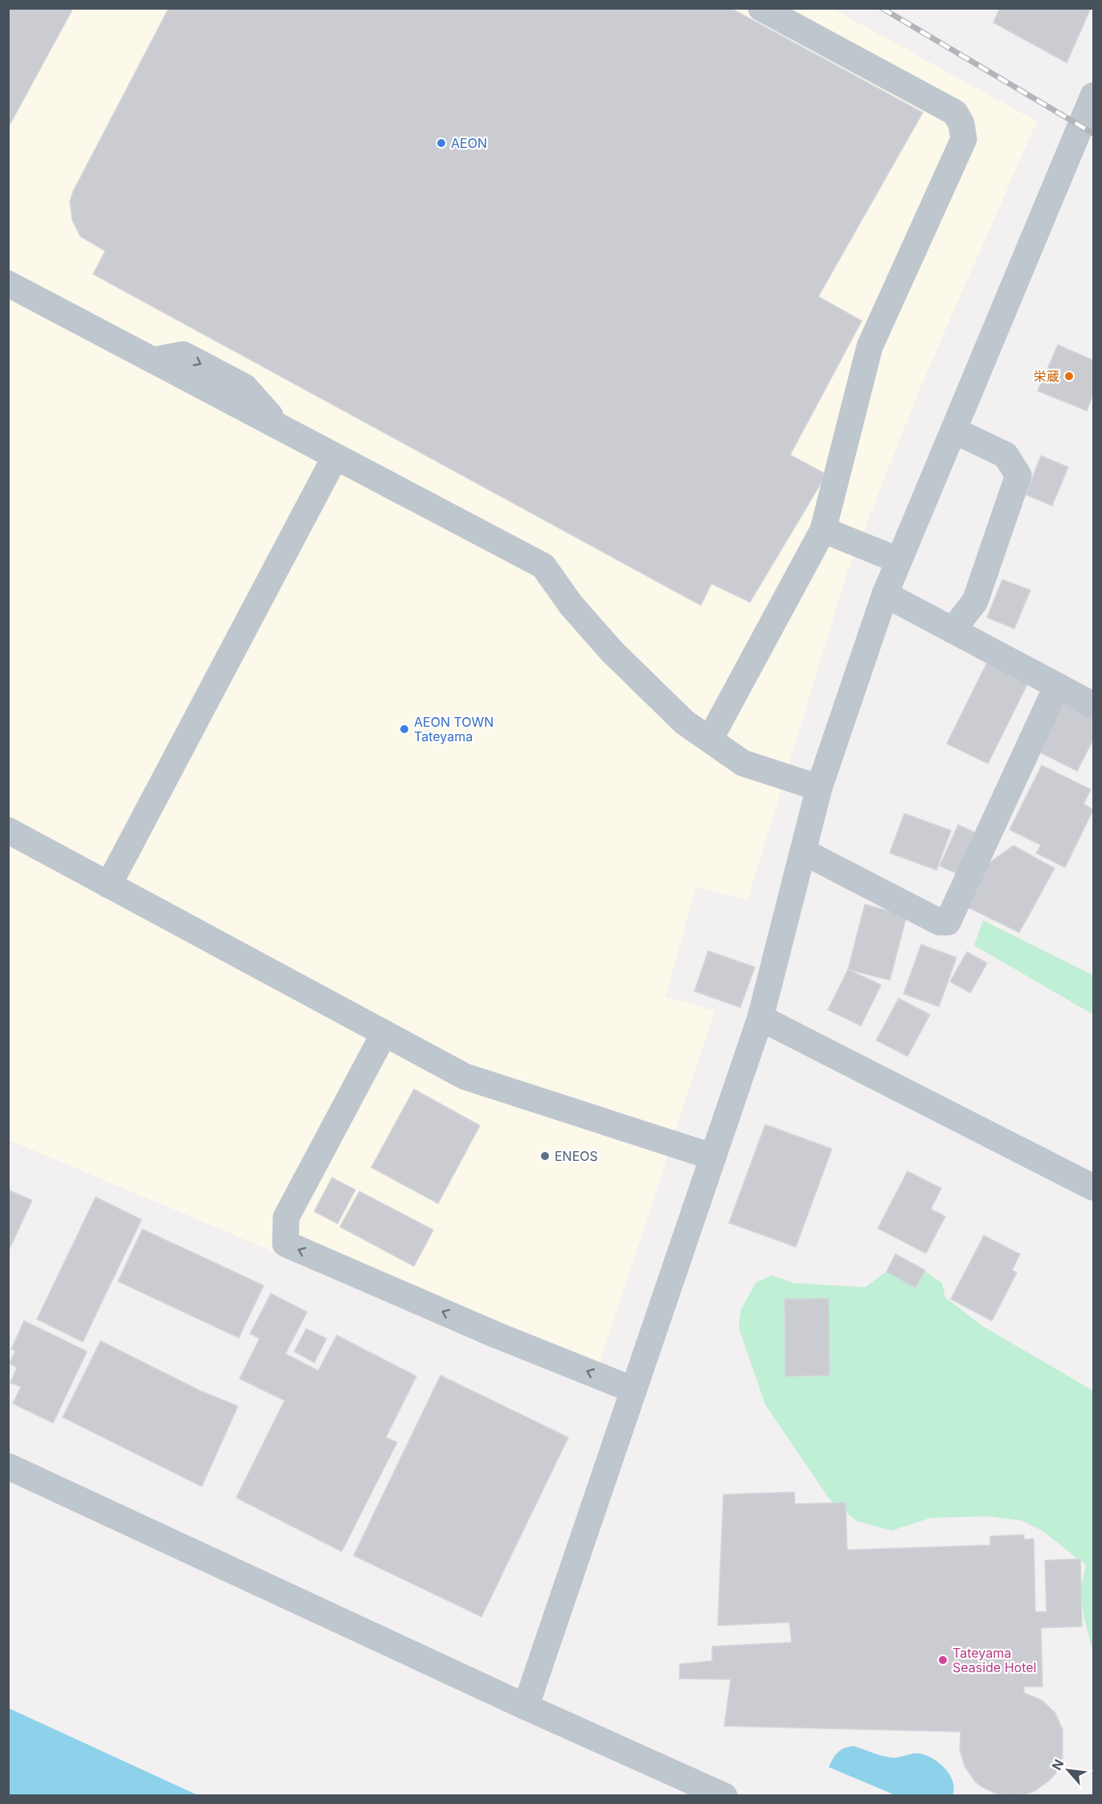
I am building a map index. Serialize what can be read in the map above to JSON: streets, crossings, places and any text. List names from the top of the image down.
{
  "places": [
    "AEON",
    "栄蔵",
    "AEON TOWN Tateyama",
    "ENEOS",
    "Tateyama Seaside Hotel"
  ],
  "north": "top left"
}
